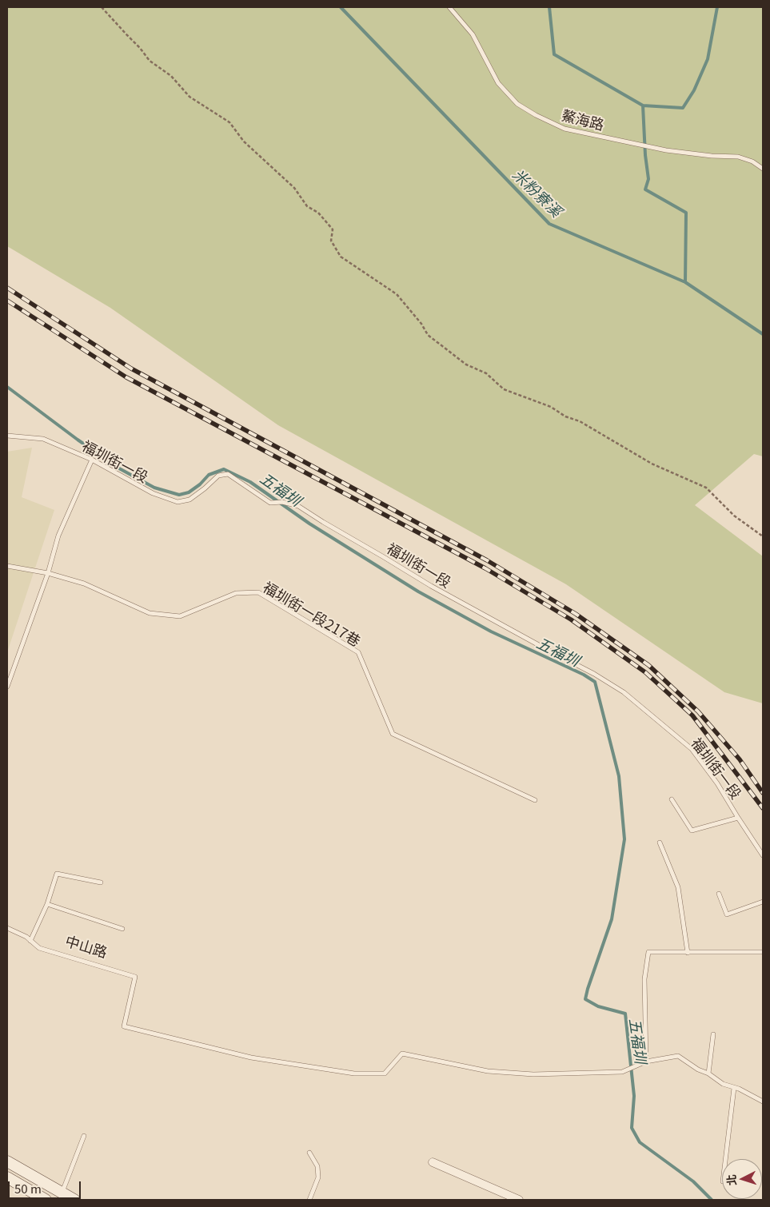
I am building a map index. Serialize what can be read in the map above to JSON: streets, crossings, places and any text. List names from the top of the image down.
{
  "streets": {
    "lane": [
      "鰲海路",
      "福圳街一段",
      "福圳街一段217巷",
      "中山路"
    ]
  },
  "water": ["米粉寮溪", "五福圳"],
  "scale_bar": "50 m",
  "north": "left"
}
